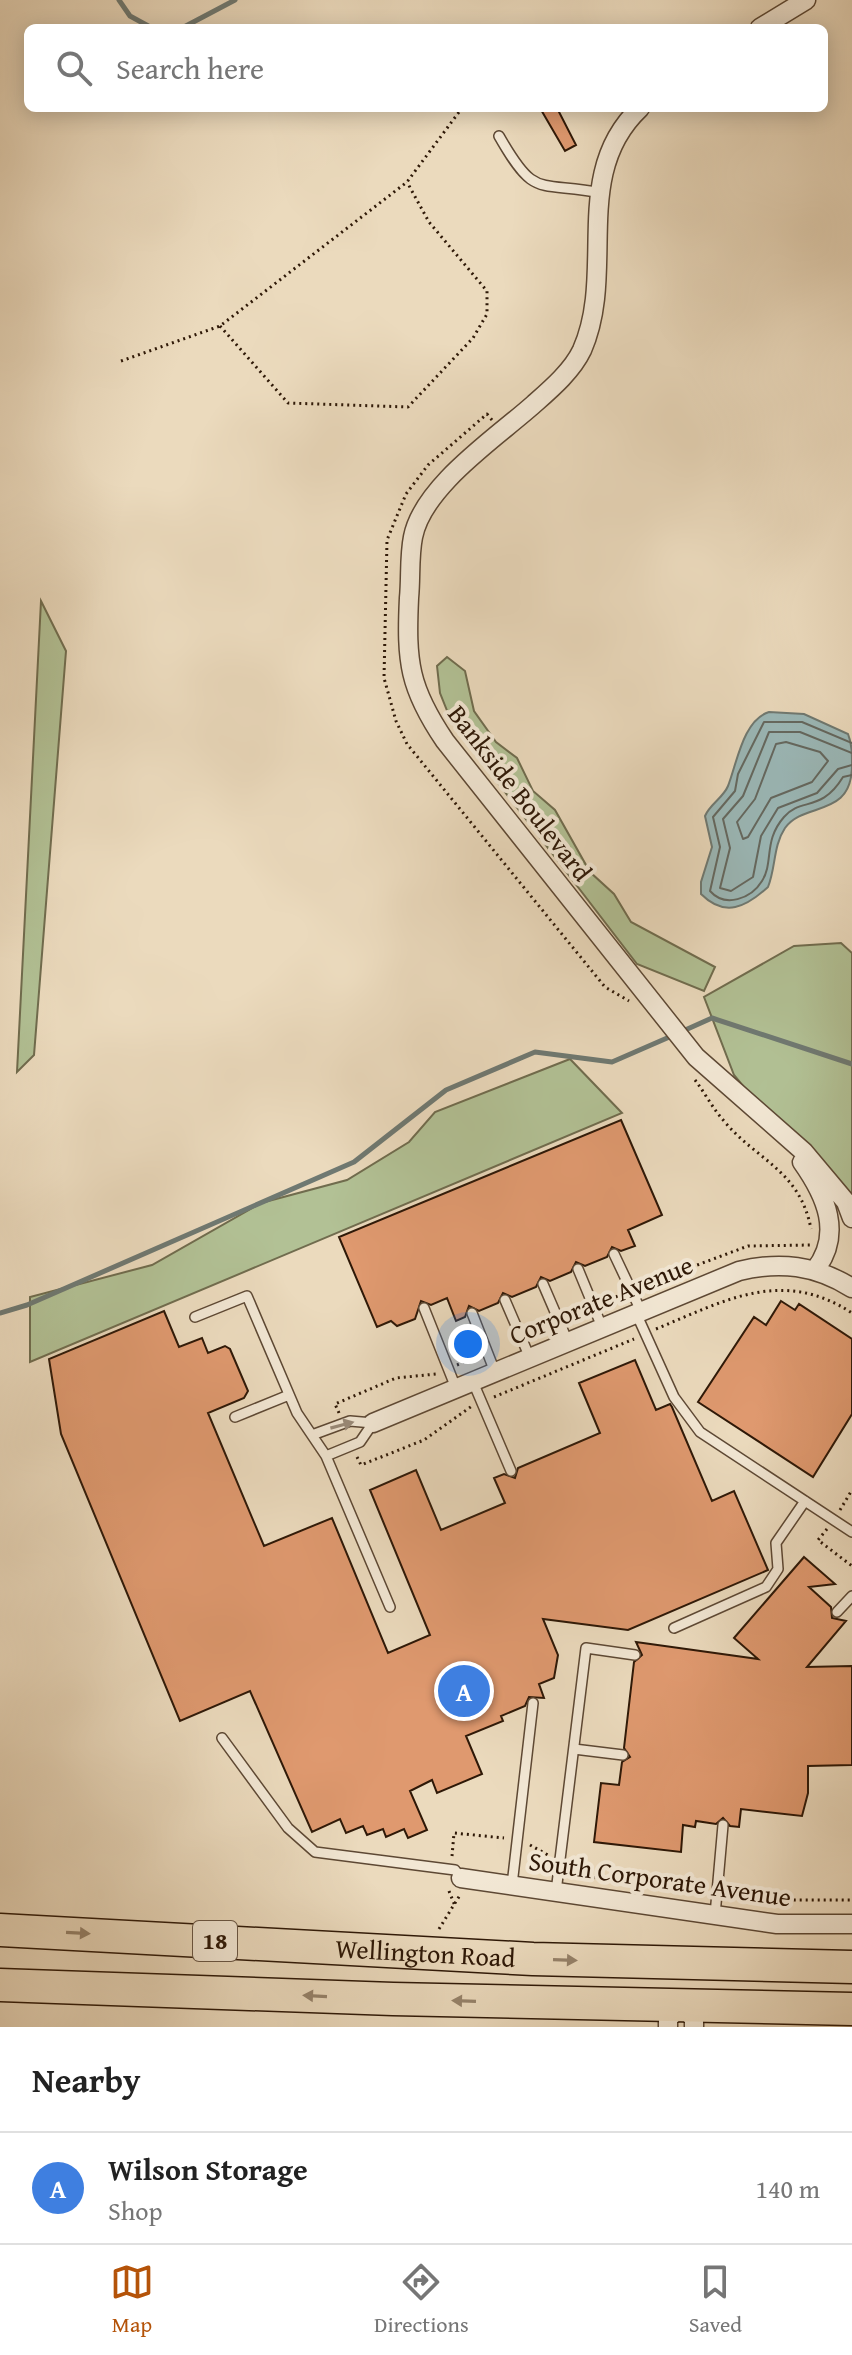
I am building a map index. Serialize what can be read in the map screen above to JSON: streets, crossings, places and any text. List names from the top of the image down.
{
  "streets": {
    "highway": ["18", "Wellington Road"],
    "street": ["Bankside Boulevard", "Corporate Avenue", "South Corporate Avenue"]
  },
  "crossings": [
    ["Bankside Boulevard", "Corporate Avenue"]
  ],
  "page": {
    "search": "Search here",
    "pins": "A",
    "heading": "Nearby",
    "list": [
      {
        "mark": "A",
        "name": "Wilson Storage",
        "note": "Shop",
        "value": "140 m"
      }
    ],
    "nav": ["Map", "Directions", "Saved"]
  }
}
